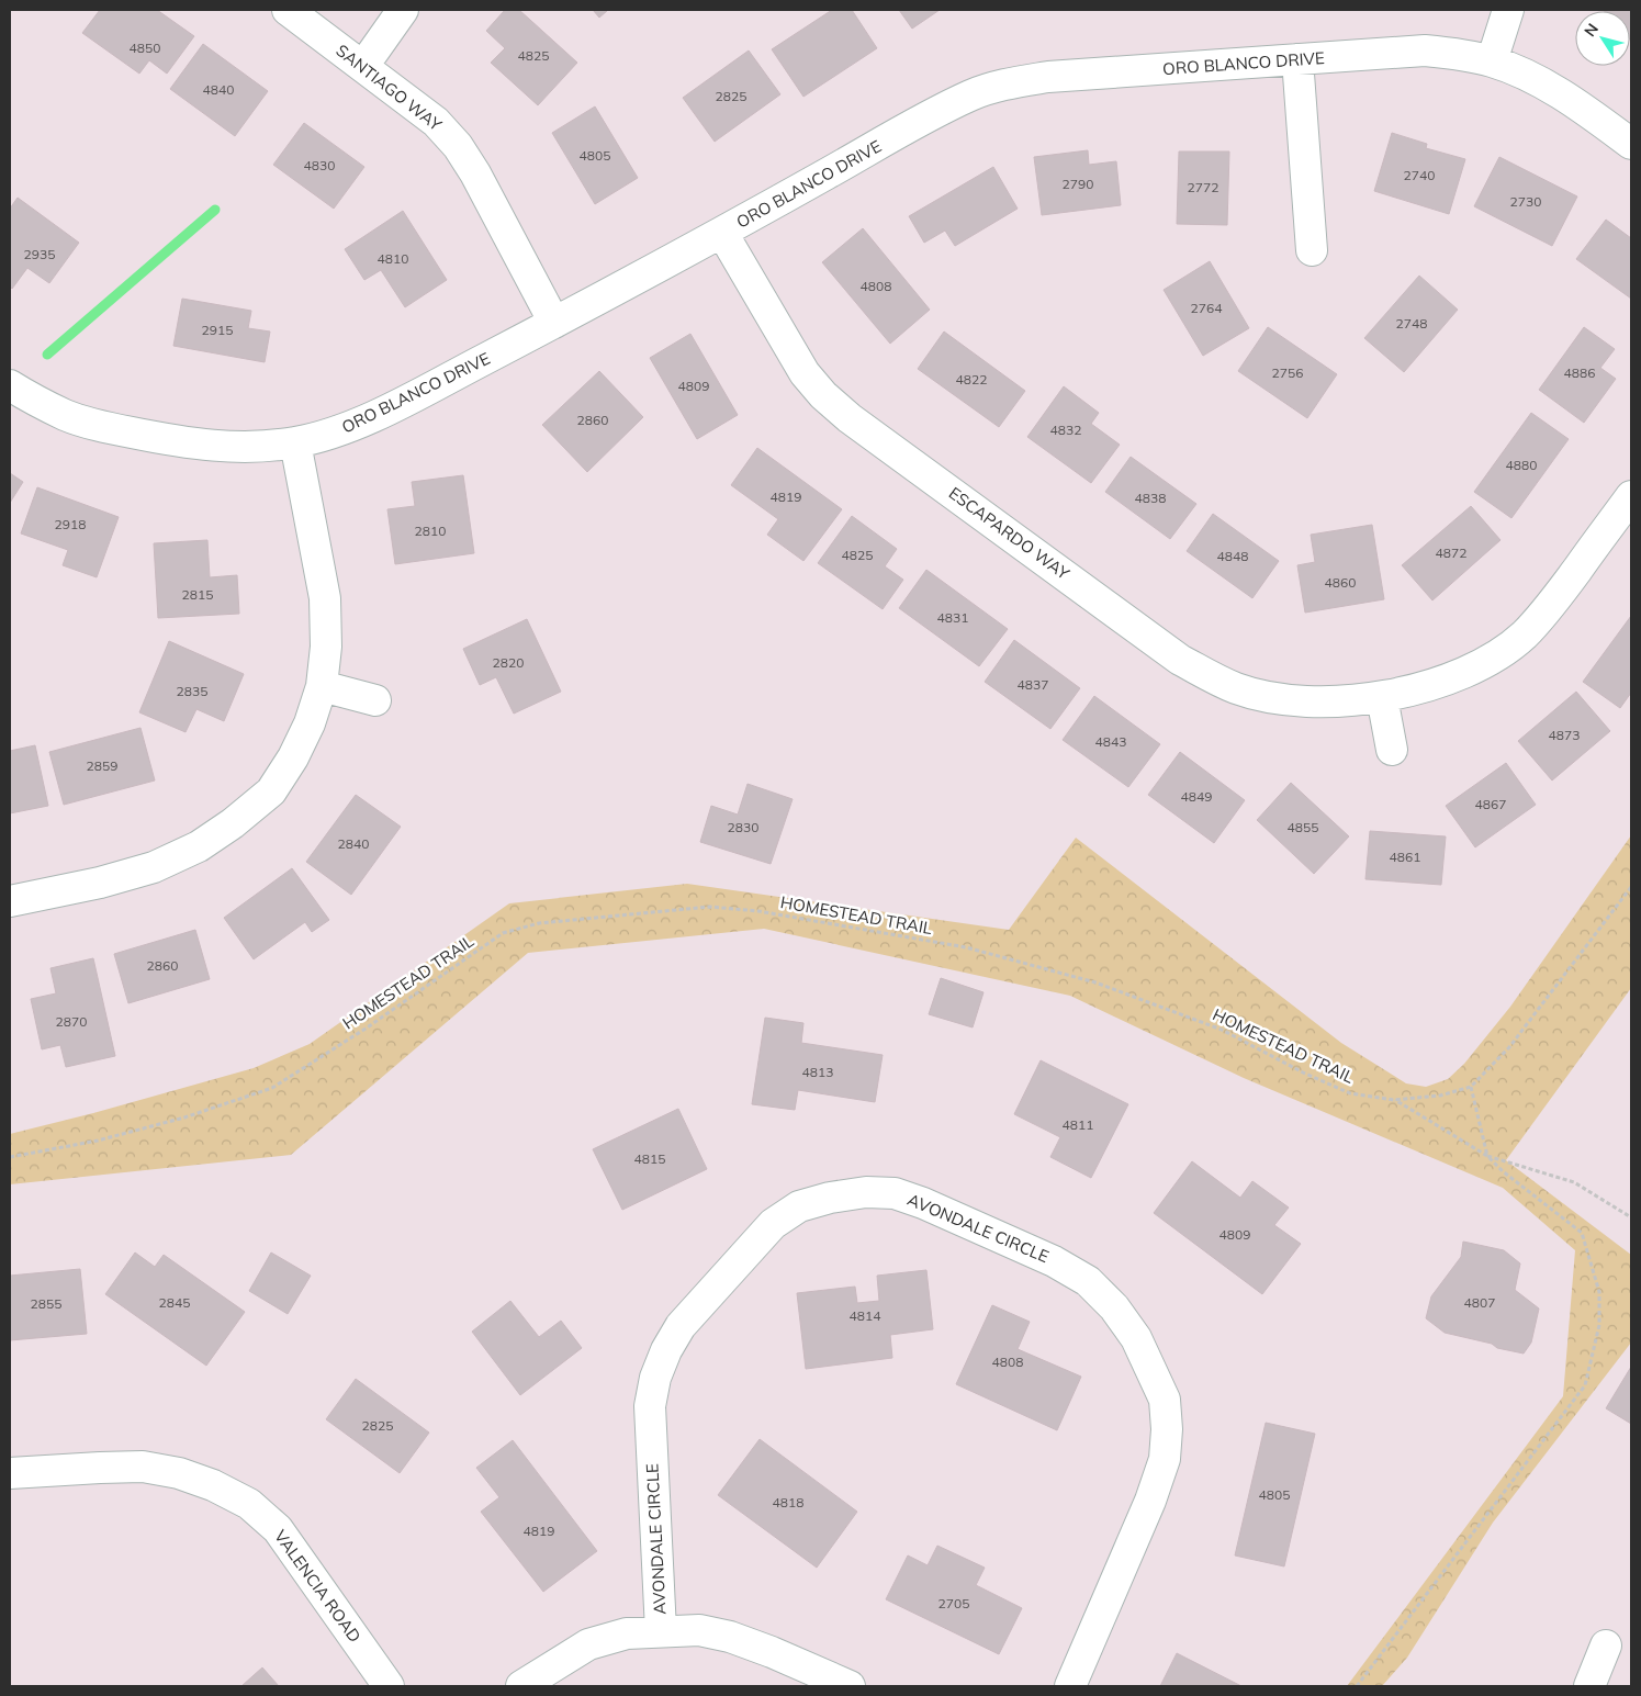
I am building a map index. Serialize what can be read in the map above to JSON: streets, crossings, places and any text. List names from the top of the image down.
{
  "streets": {
    "street": [
      "ORO BLANCO DRIVE",
      "SANTIAGO WAY",
      "ESCAPARDO WAY",
      "AVONDALE CIRCLE",
      "VALENCIA ROAD"
    ],
    "path": ["HOMESTEAD TRAIL"]
  },
  "crossings": [
    ["ORO BLANCO DRIVE", "SANTIAGO WAY"],
    ["ORO BLANCO DRIVE", "ESCAPARDO WAY"]
  ],
  "house_numbers": [
    "4850",
    "4825",
    "4840",
    "2825",
    "4805",
    "4830",
    "2740",
    "2790",
    "2772",
    "2730",
    "2935",
    "4810",
    "4808",
    "2764",
    "2748",
    "2915",
    "2756",
    "4886",
    "4822",
    "4809",
    "2860",
    "4832",
    "4880",
    "4819",
    "4838",
    "2918",
    "2810",
    "4872",
    "4825",
    "4848",
    "4860",
    "2815",
    "4831",
    "2820",
    "4837",
    "2835",
    "4873",
    "4843",
    "2859",
    "4849",
    "4867",
    "2830",
    "4855",
    "2840",
    "4861",
    "2860",
    "2870",
    "4813",
    "4811",
    "4815",
    "4809",
    "2845",
    "4807",
    "2855",
    "4814",
    "4808",
    "2825",
    "4805",
    "4818",
    "4819",
    "2705"
  ],
  "north": "top left"
}
